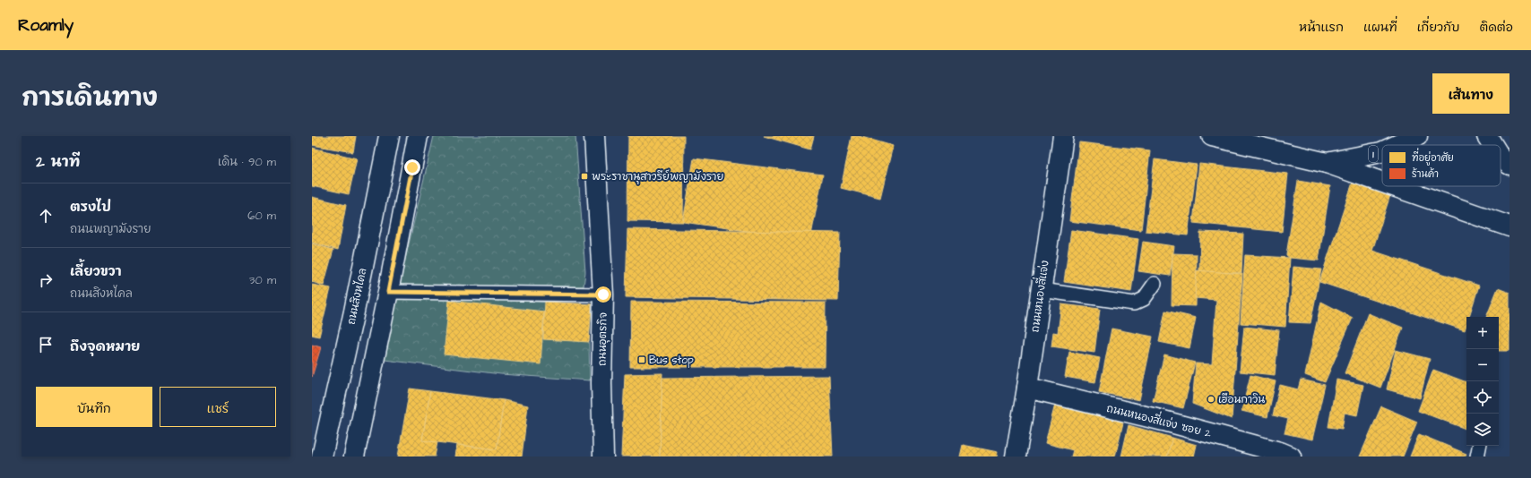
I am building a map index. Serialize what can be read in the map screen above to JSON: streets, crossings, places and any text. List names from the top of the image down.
{
  "streets": {
    "main road": [
      "1",
      "ถนนสิงหไคล",
      "ถนนหนองสี่แจ่ง",
      "ถนนอุตรกิจ",
      "ถนนหนองสี่แจ่ง ซอย 2"
    ]
  },
  "crossings": [
    ["ถนนหนองสี่แจ่ง", "ถนนหนองสี่แจ่ง ซอย 2"]
  ],
  "places": {
    "transit": ["พระราชานุสาวรีย์พญามังราย", "Bus stop"],
    "other": ["เฮือนกาวิน"]
  },
  "legend": ["ที่อยู่อาศัย", "ร้านค้า"],
  "page": {
    "header": "Roamly",
    "nav": [
      "หน้าแรก",
      "แผนที่",
      "เกี่ยวกับ",
      "ติดต่อ"
    ],
    "title": "การเดินทาง",
    "buttons": [
      "เส้นทาง",
      ["บันทึก", "แชร์"]
    ],
    "heading": ["2 นาที", "เดิน · 90 m"],
    "list": [
      ["ตรงไป", "ถนนพญามังราย", "60 m"],
      ["เลี้ยวขวา", "ถนนสิงหไคล", "30 m"],
      "ถึงจุดหมาย"
    ],
    "map_buttons": ["+", "−"]
  }
}
